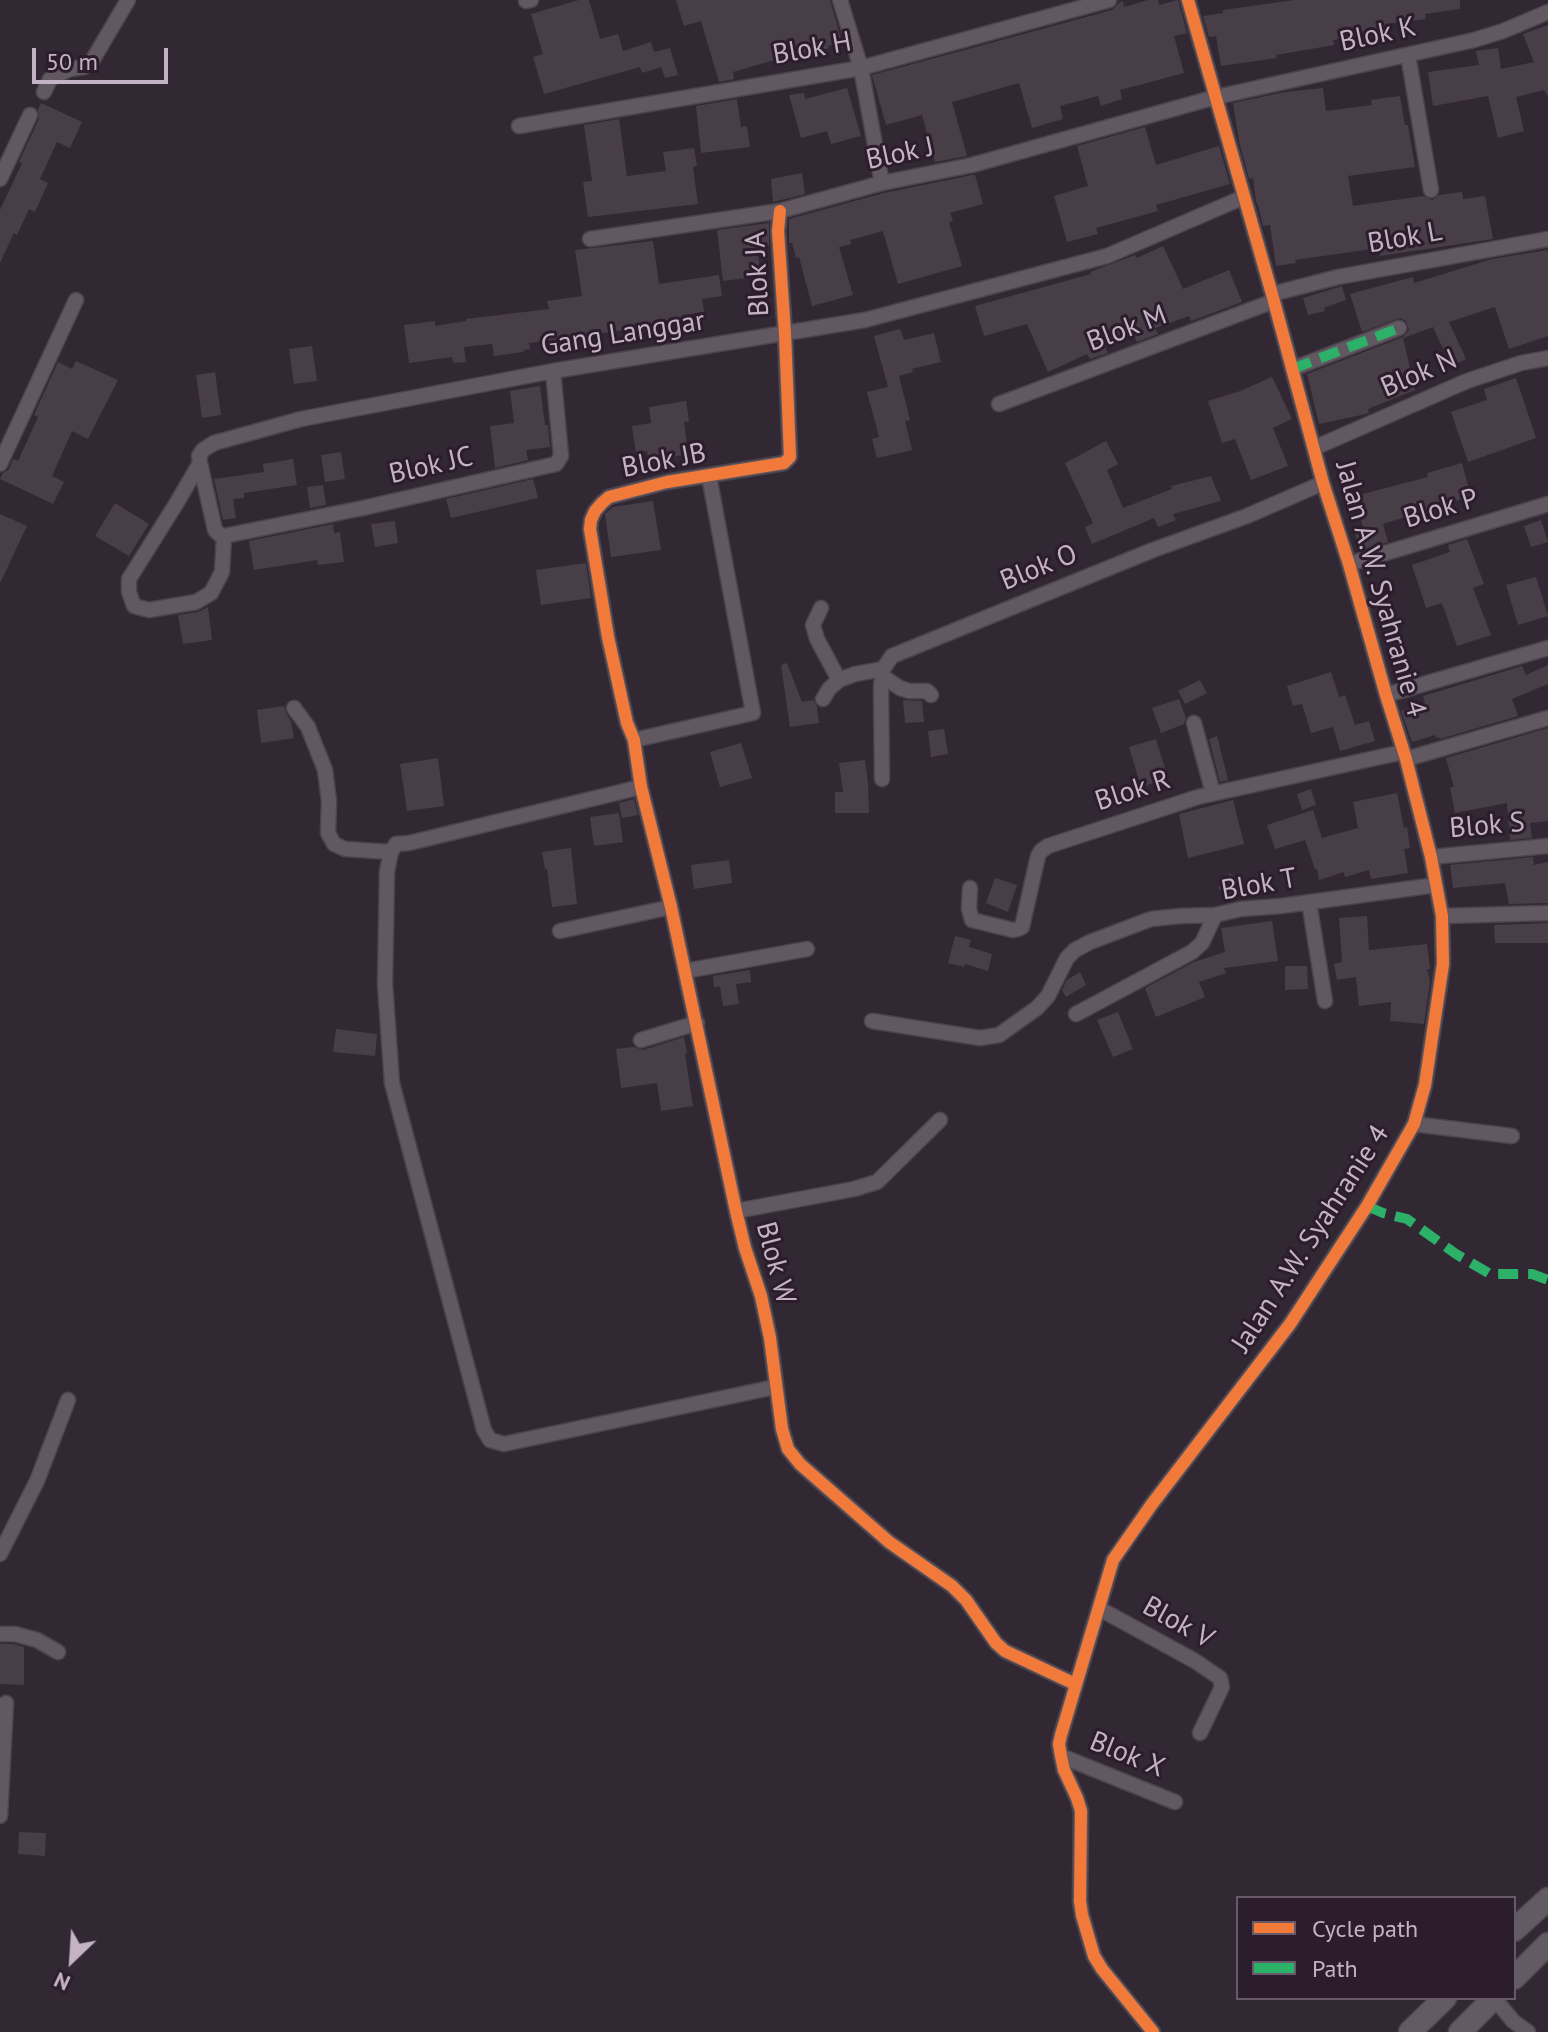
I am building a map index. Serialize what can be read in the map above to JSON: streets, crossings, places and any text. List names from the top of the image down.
{
  "streets": {
    "street": [
      "Blok K",
      "Blok H",
      "Blok J",
      "Blok L",
      "Blok JA",
      "Blok M",
      "Gang Langgar",
      "Blok N",
      "Blok JB",
      "Blok JC",
      "Blok P",
      "Blok O",
      "Jalan A.W. Syahranie 4",
      "Blok R",
      "Blok S",
      "Blok T",
      "Blok W",
      "Blok V",
      "Blok X"
    ]
  },
  "crossings": [
    ["Blok K", "Blok J"],
    ["Blok K", "Jalan A.W. Syahranie 4"],
    ["Blok J", "Blok JA"],
    ["Blok J", "Jalan A.W. Syahranie 4"],
    ["Blok L", "Blok M"],
    ["Blok L", "Jalan A.W. Syahranie 4"],
    ["Blok JA", "Gang Langgar"],
    ["Blok JA", "Blok JB"],
    ["Blok M", "Jalan A.W. Syahranie 4"],
    ["Gang Langgar", "Blok JB"],
    ["Gang Langgar", "Blok JC"],
    ["Gang Langgar", "Jalan A.W. Syahranie 4"],
    ["Blok N", "Jalan A.W. Syahranie 4"],
    ["Blok JB", "Blok W"],
    ["Blok P", "Jalan A.W. Syahranie 4"],
    ["Blok O", "Jalan A.W. Syahranie 4"],
    ["Jalan A.W. Syahranie 4", "Blok R"],
    ["Jalan A.W. Syahranie 4", "Blok S"],
    ["Jalan A.W. Syahranie 4", "Blok T"],
    ["Jalan A.W. Syahranie 4", "Blok W"],
    ["Jalan A.W. Syahranie 4", "Blok V"],
    ["Jalan A.W. Syahranie 4", "Blok X"]
  ],
  "legend": ["Cycle path", "Path"],
  "scale_bar": "50 m",
  "north": "bottom left"
}
